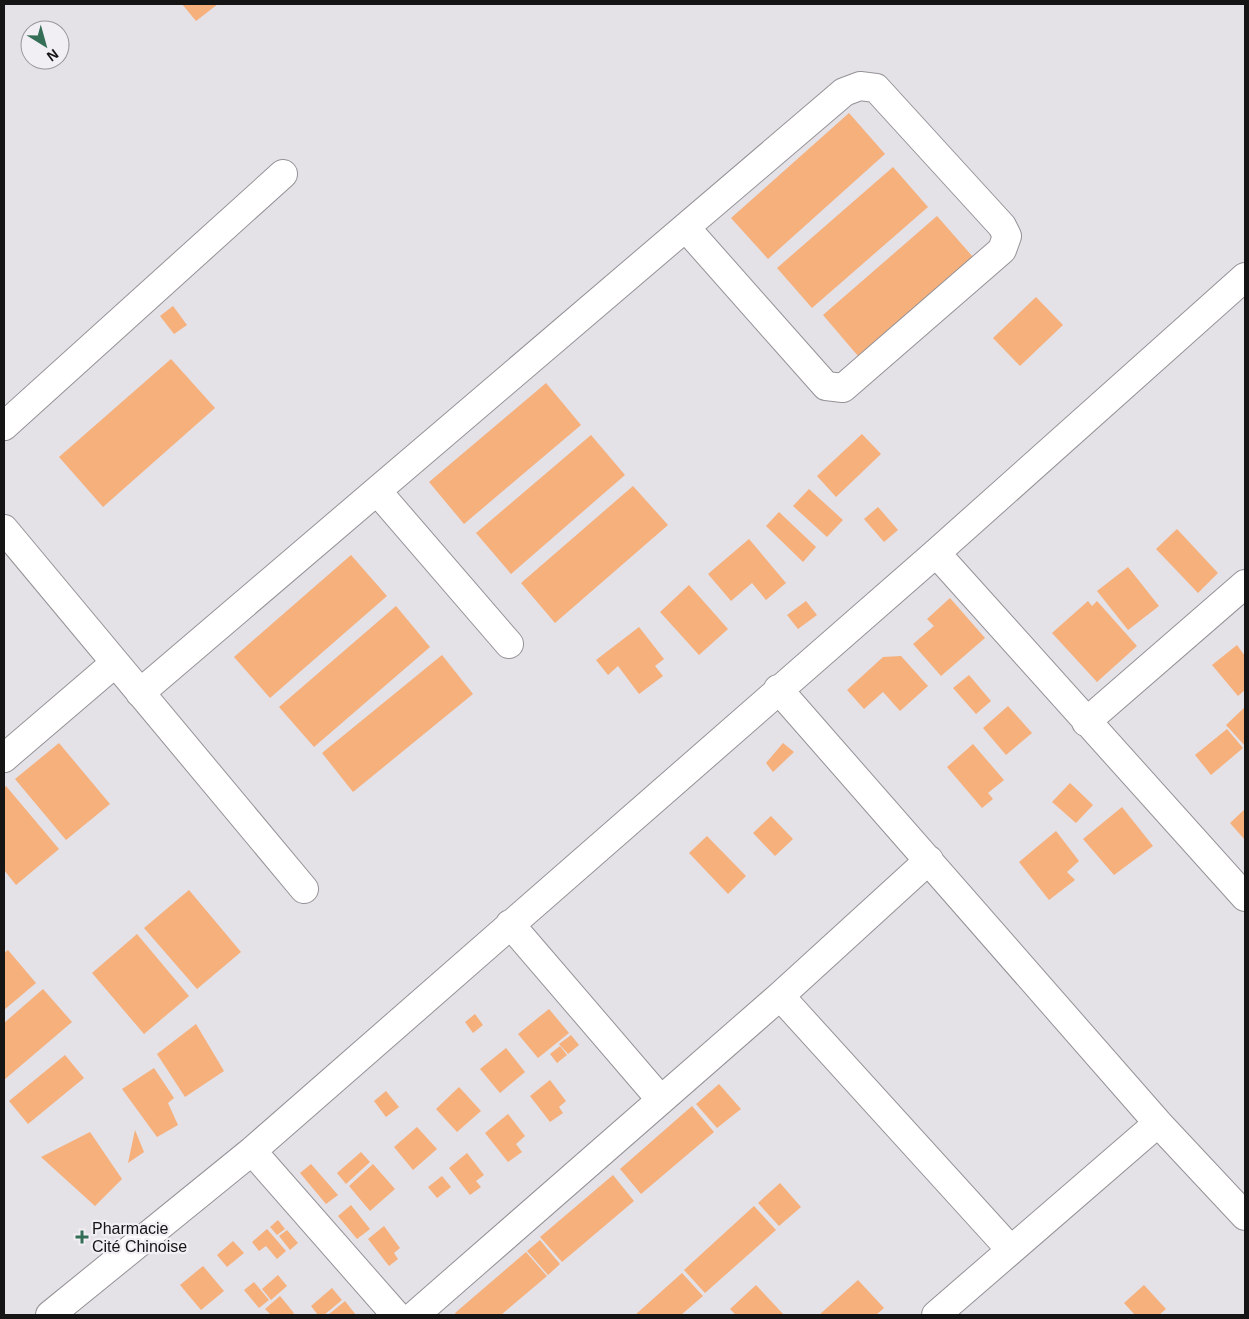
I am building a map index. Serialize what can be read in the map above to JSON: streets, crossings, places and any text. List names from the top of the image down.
{
  "places": {
    "health": ["Pharmacie Cité Chinoise"]
  },
  "north": "bottom right"
}
